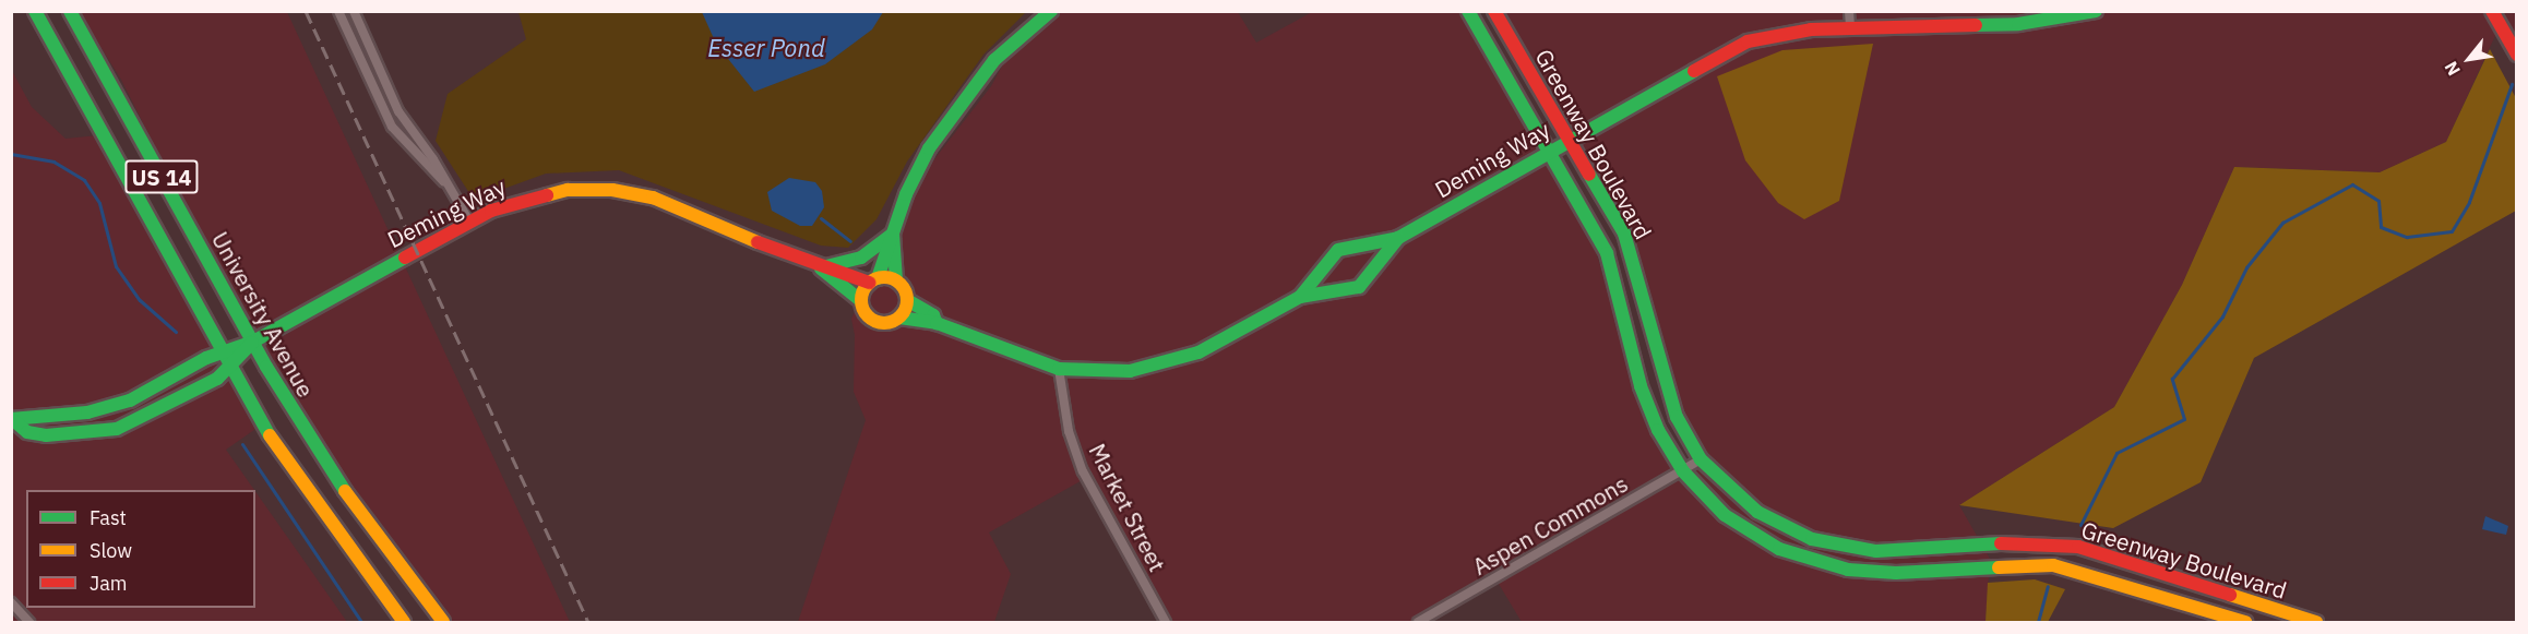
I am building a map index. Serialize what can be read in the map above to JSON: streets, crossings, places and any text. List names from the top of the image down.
{
  "streets": {
    "street": [
      "Greenway Boulevard",
      "Deming Way",
      "US 14",
      "University Avenue",
      "Market Street",
      "Aspen Commons"
    ]
  },
  "crossings": [
    ["Greenway Boulevard", "Deming Way"],
    ["Greenway Boulevard", "Aspen Commons"],
    ["Deming Way", "US 14"],
    ["Deming Way", "University Avenue"],
    ["Deming Way", "Market Street"]
  ],
  "water": ["Esser Pond"],
  "legend": ["Fast", "Slow", "Jam"],
  "north": "bottom left"
}
